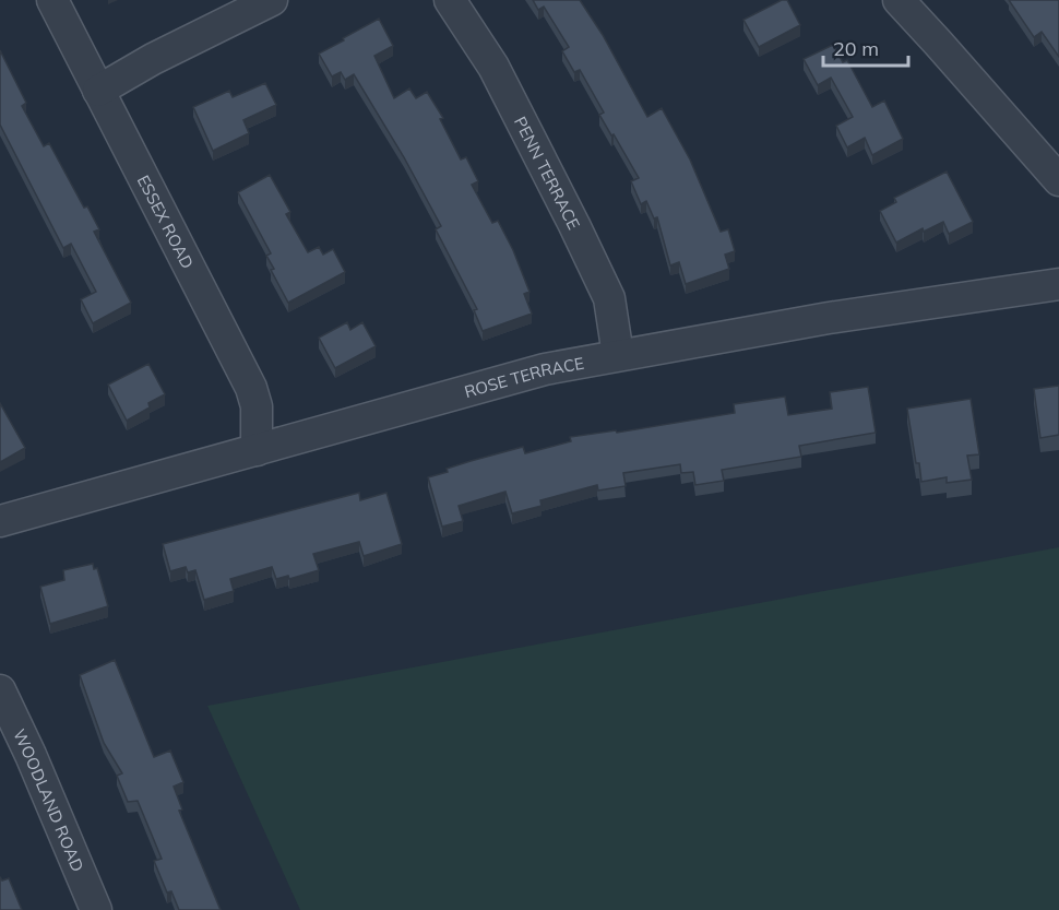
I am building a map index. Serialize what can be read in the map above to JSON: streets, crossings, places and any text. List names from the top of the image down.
{
  "streets": {
    "street": [
      "PENN TERRACE",
      "ESSEX ROAD",
      "ROSE TERRACE",
      "WOODLAND ROAD"
    ]
  },
  "crossings": [
    ["PENN TERRACE", "ROSE TERRACE"],
    ["ESSEX ROAD", "ROSE TERRACE"]
  ],
  "scale_bar": "20 m"
}
